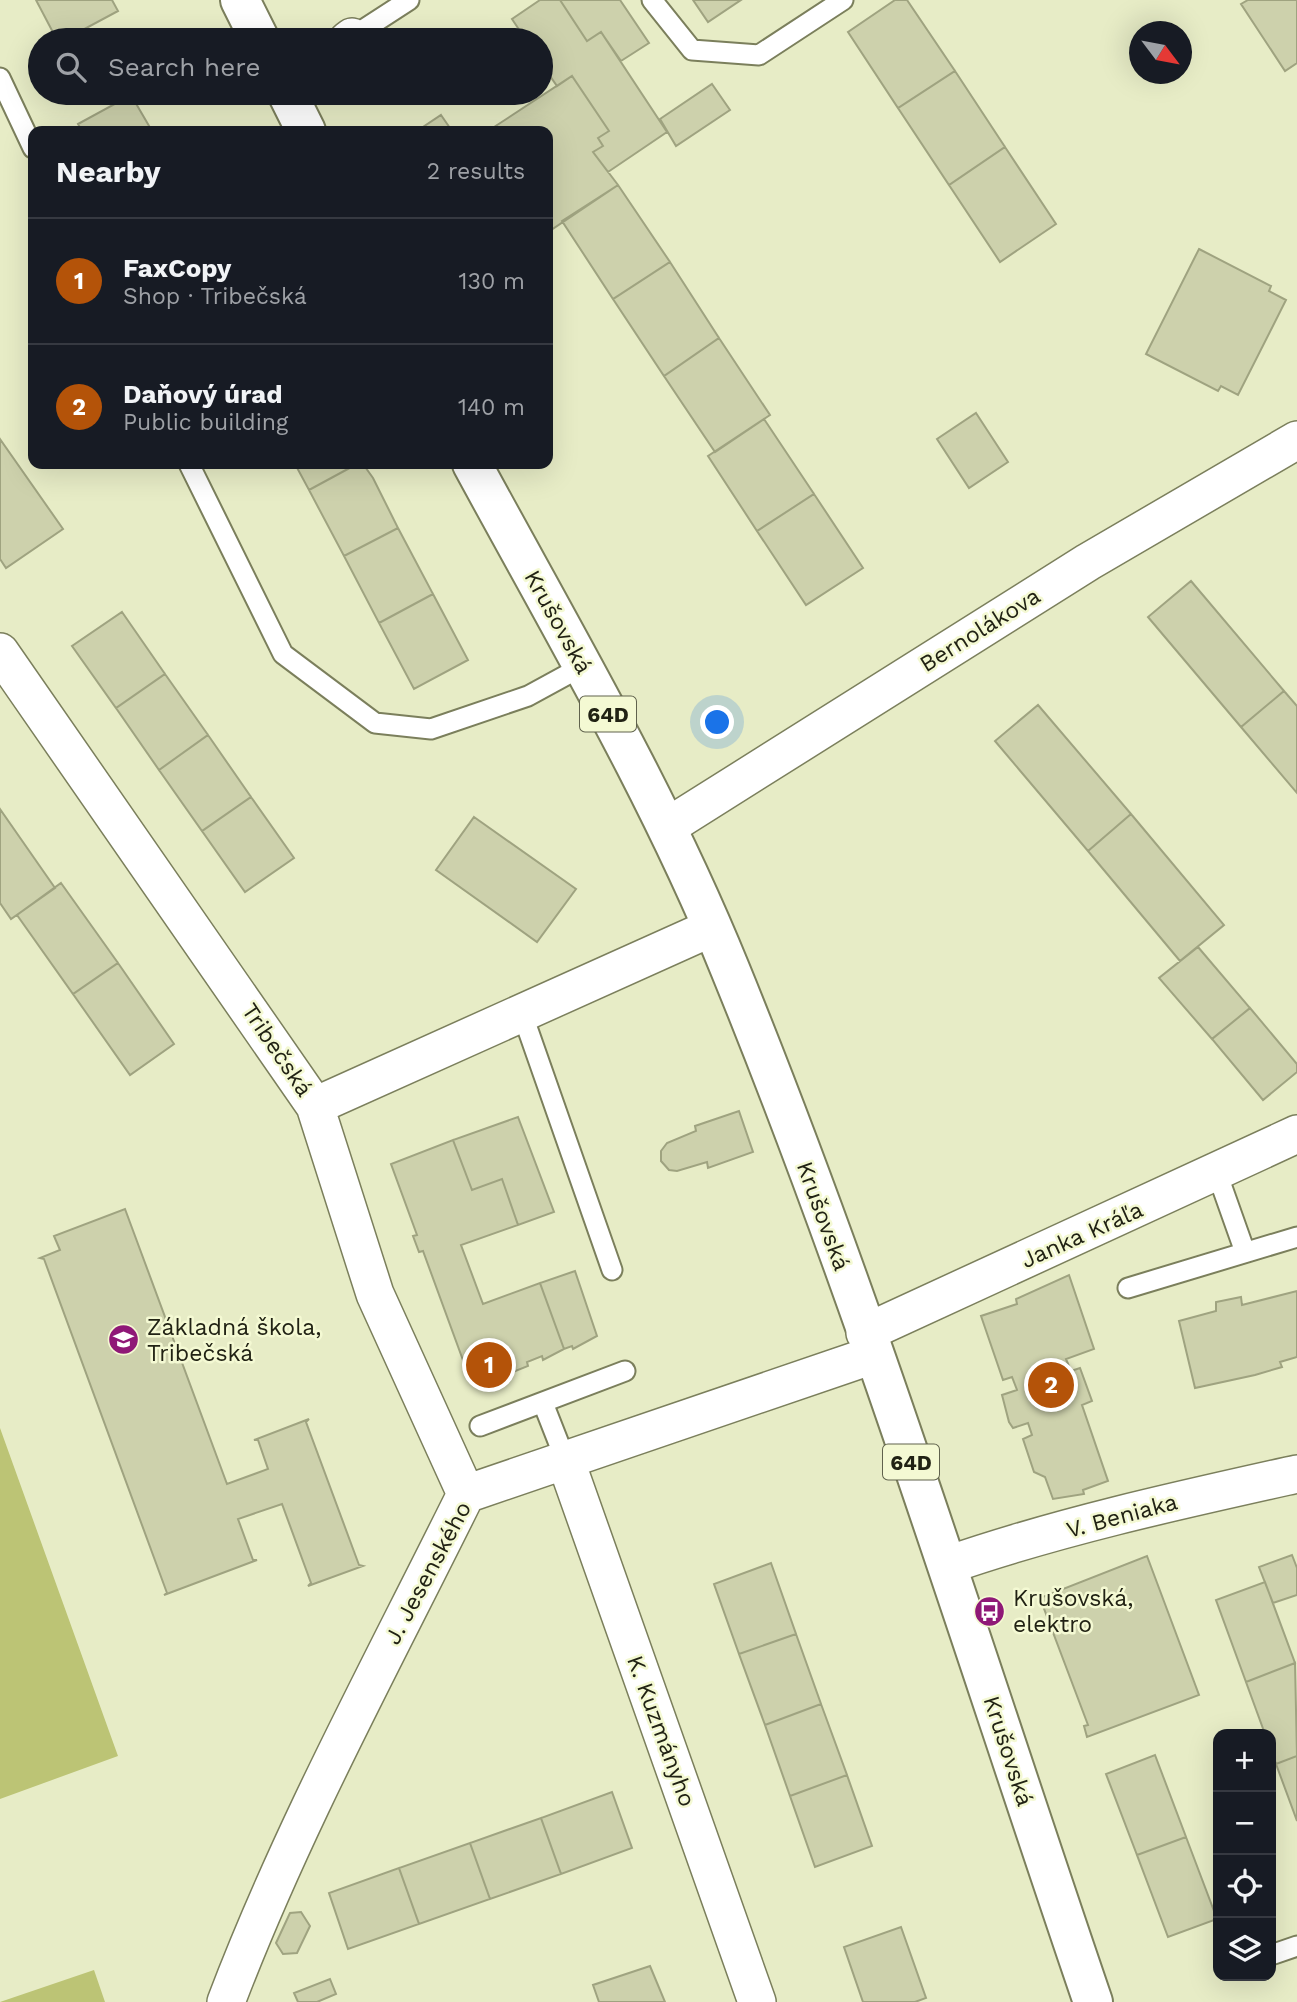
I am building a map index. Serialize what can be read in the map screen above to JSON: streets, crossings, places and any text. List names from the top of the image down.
{
  "streets": {
    "main road": ["Krušovská", "64D"],
    "street": [
      "Bernolákova",
      "Tribečská",
      "Janka Kráľa",
      "V. Beniaka",
      "J. Jesenského",
      "K. Kuzmányho"
    ]
  },
  "crossings": [
    ["Krušovská", "Bernolákova"],
    ["Krušovská", "Janka Kráľa"],
    ["Krušovská", "V. Beniaka"],
    ["Krušovská", "J. Jesenského"],
    ["Tribečská", "J. Jesenského"],
    ["Janka Kráľa", "J. Jesenského"],
    ["J. Jesenského", "K. Kuzmányho"]
  ],
  "places": {
    "school or university": ["Základná škola, Tribečská"],
    "bus stop": ["Krušovská, elektro"]
  },
  "north": "bottom right",
  "page": {
    "search": "Search here",
    "heading": ["Nearby", "2 results"],
    "list": [
      {
        "mark": "1",
        "name": "FaxCopy",
        "note": "Shop · Tribečská",
        "value": "130 m"
      },
      {
        "mark": "2",
        "name": "Daňový úrad",
        "note": "Public building",
        "value": "140 m"
      }
    ],
    "pins": ["1", "2"],
    "map_buttons": ["+", "−"]
  }
}
